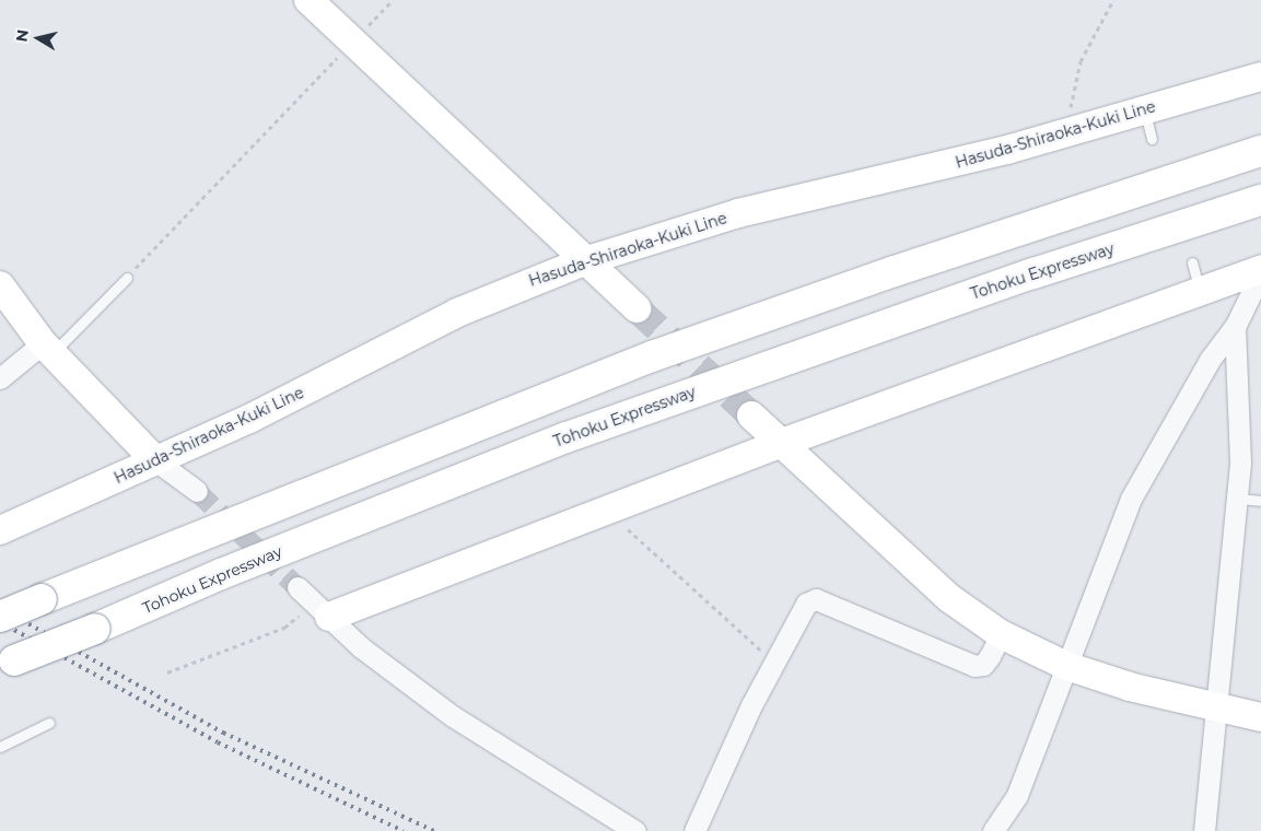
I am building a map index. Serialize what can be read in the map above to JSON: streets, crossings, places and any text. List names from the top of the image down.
{
  "streets": {
    "highway": ["Tohoku Expressway"],
    "street": ["Hasuda-Shiraoka-Kuki Line"]
  },
  "north": "left"
}
